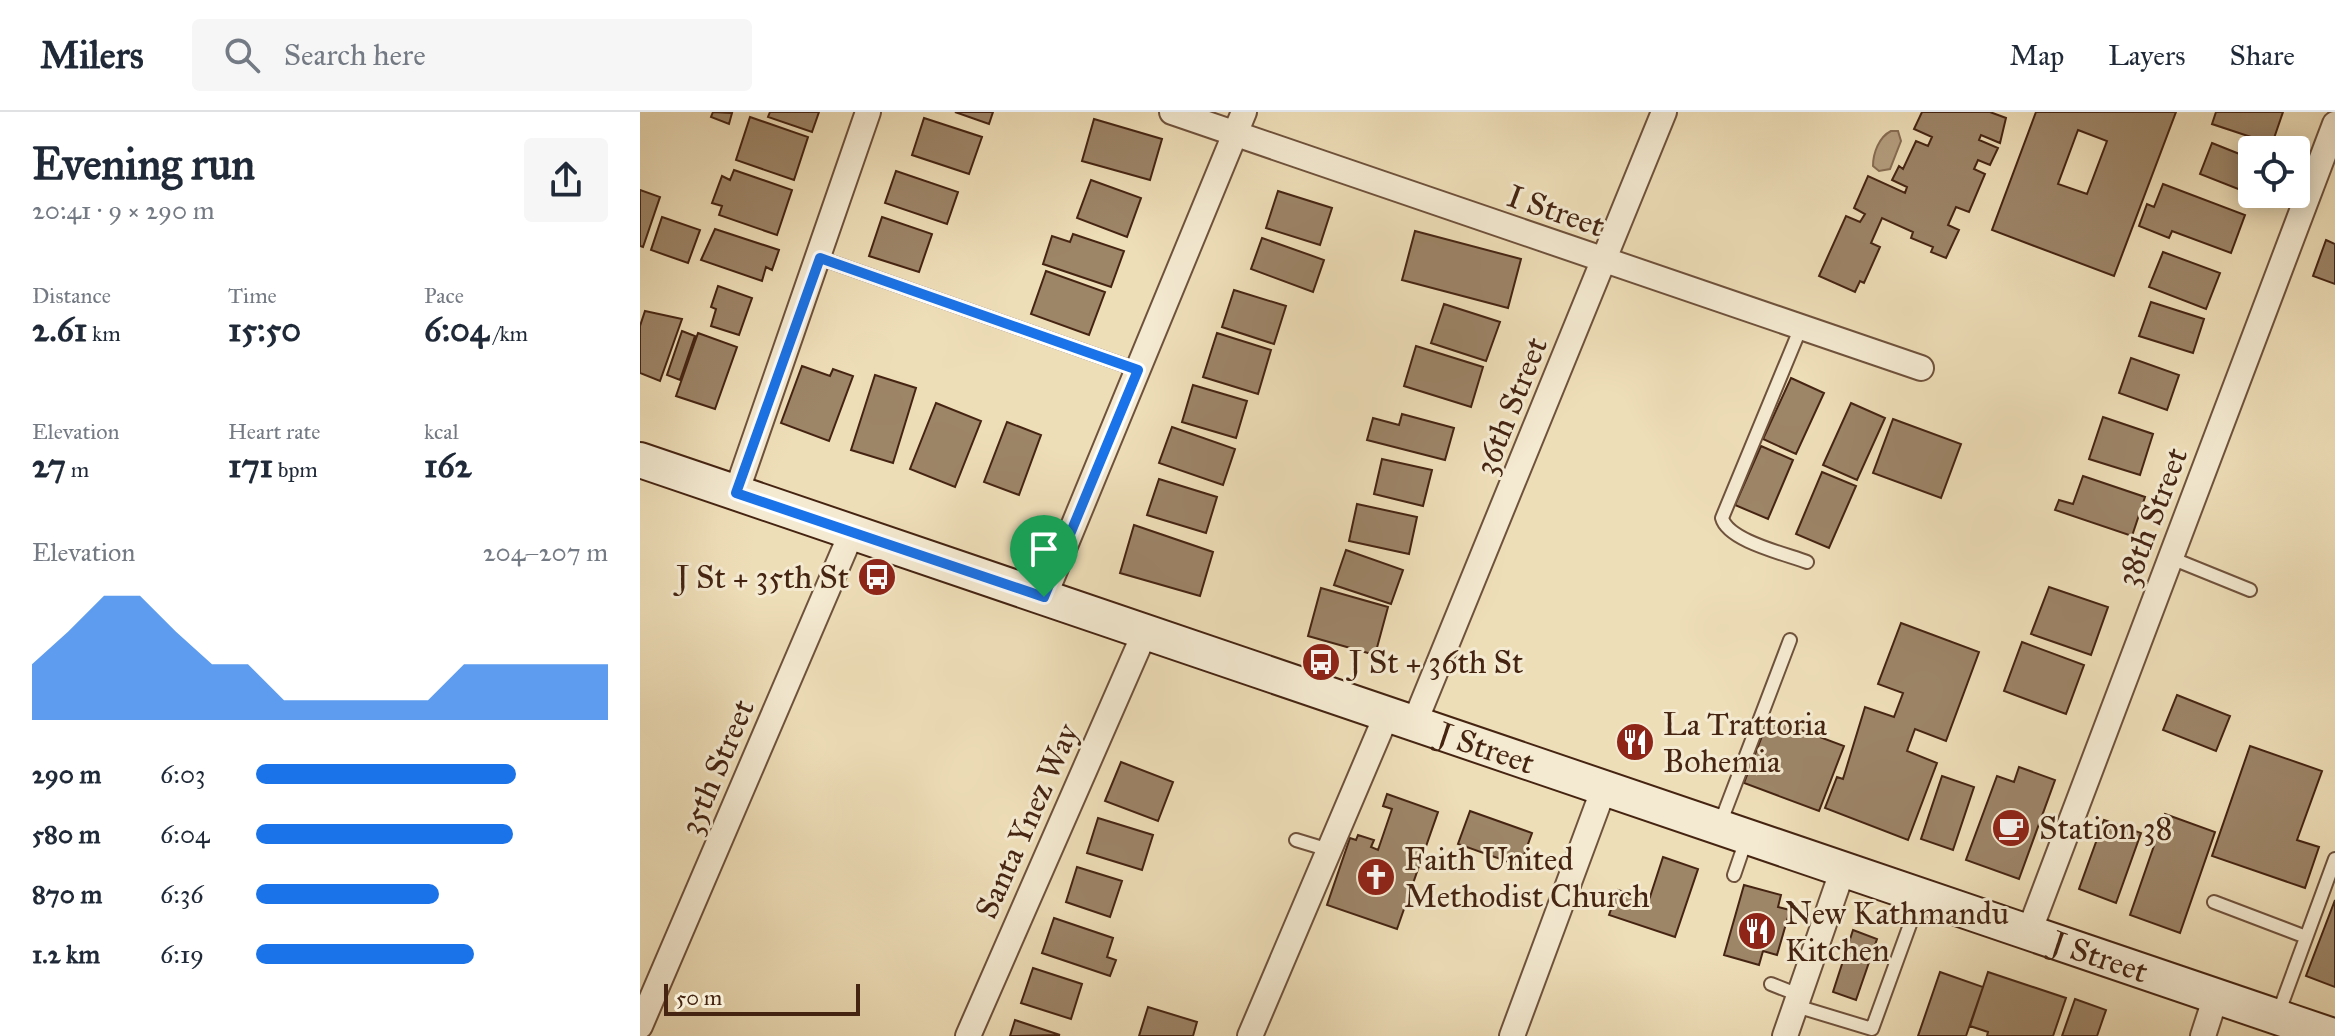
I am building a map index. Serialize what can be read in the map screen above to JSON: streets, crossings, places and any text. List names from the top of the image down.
{
  "streets": {
    "main road": ["J Street"],
    "street": [
      "I Street",
      "36th Street",
      "38th Street",
      "35th Street",
      "Santa Ynez Way"
    ]
  },
  "crossings": [
    ["I Street", "36th Street"],
    ["36th Street", "J Street"],
    ["38th Street", "J Street"],
    ["J Street", "35th Street"],
    ["J Street", "Santa Ynez Way"]
  ],
  "places": {
    "bus stop": ["J St + 35th St", "J St + 36th St"],
    "restaurant": ["La Trattoria Bohemia", "New Kathmandu Kitchen"],
    "cafe": ["Station 38"],
    "church": ["Faith United Methodist Church"]
  },
  "scale_bar": "50 m",
  "page": {
    "header": "Milers",
    "search": "Search here",
    "nav": ["Map", "Layers", "Share"],
    "heading": ["Evening run", "20:41 · 9 × 290 m"],
    "stats": [
      ["Distance", "2.61 km"],
      ["Time", "15:50"],
      ["Pace", "6:04 /km"],
      ["Elevation", "27 m"],
      ["Heart rate", "171 bpm"],
      ["kcal", "162"]
    ],
    "chart": ["Elevation", "204–207 m"],
    "list": [
      {
        "name": "290 m",
        "note": "6:03"
      },
      {
        "name": "580 m",
        "note": "6:04"
      },
      {
        "name": "870 m",
        "note": "6:36"
      },
      {
        "name": "1.2 km",
        "note": "6:19"
      }
    ],
    "scale": "50 m"
  }
}
